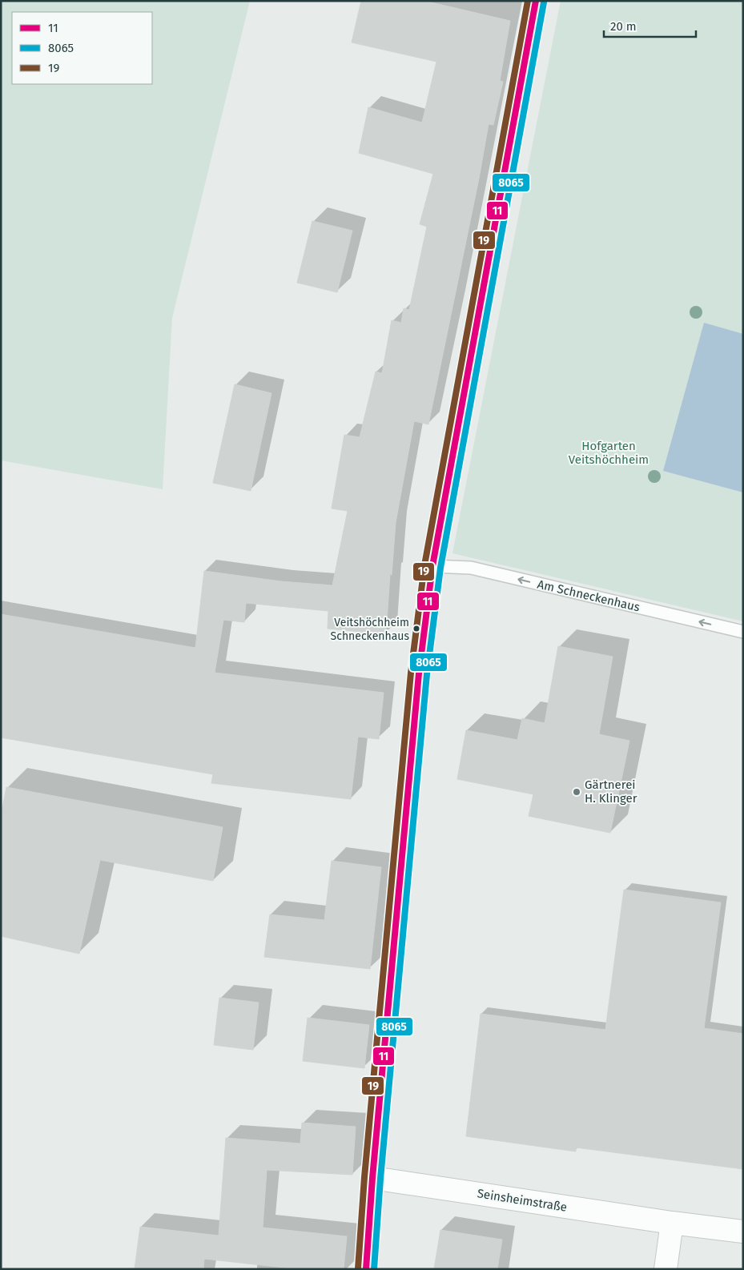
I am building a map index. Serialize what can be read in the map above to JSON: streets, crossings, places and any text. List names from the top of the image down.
{
  "streets": {
    "street": ["Seinsheimstraße"],
    "lane": ["Am Schneckenhaus"]
  },
  "one_way": ["Am Schneckenhaus"],
  "parks": ["Hofgarten Veitshöchheim"],
  "places": ["Veitshöchheim Schneckenhaus", "Gärtnerei H. Klinger"],
  "lines": ["transit line 11", "transit line 19", "transit line 8065"],
  "legend": ["11", "8065", "19"],
  "scale_bar": "20 m"
}
